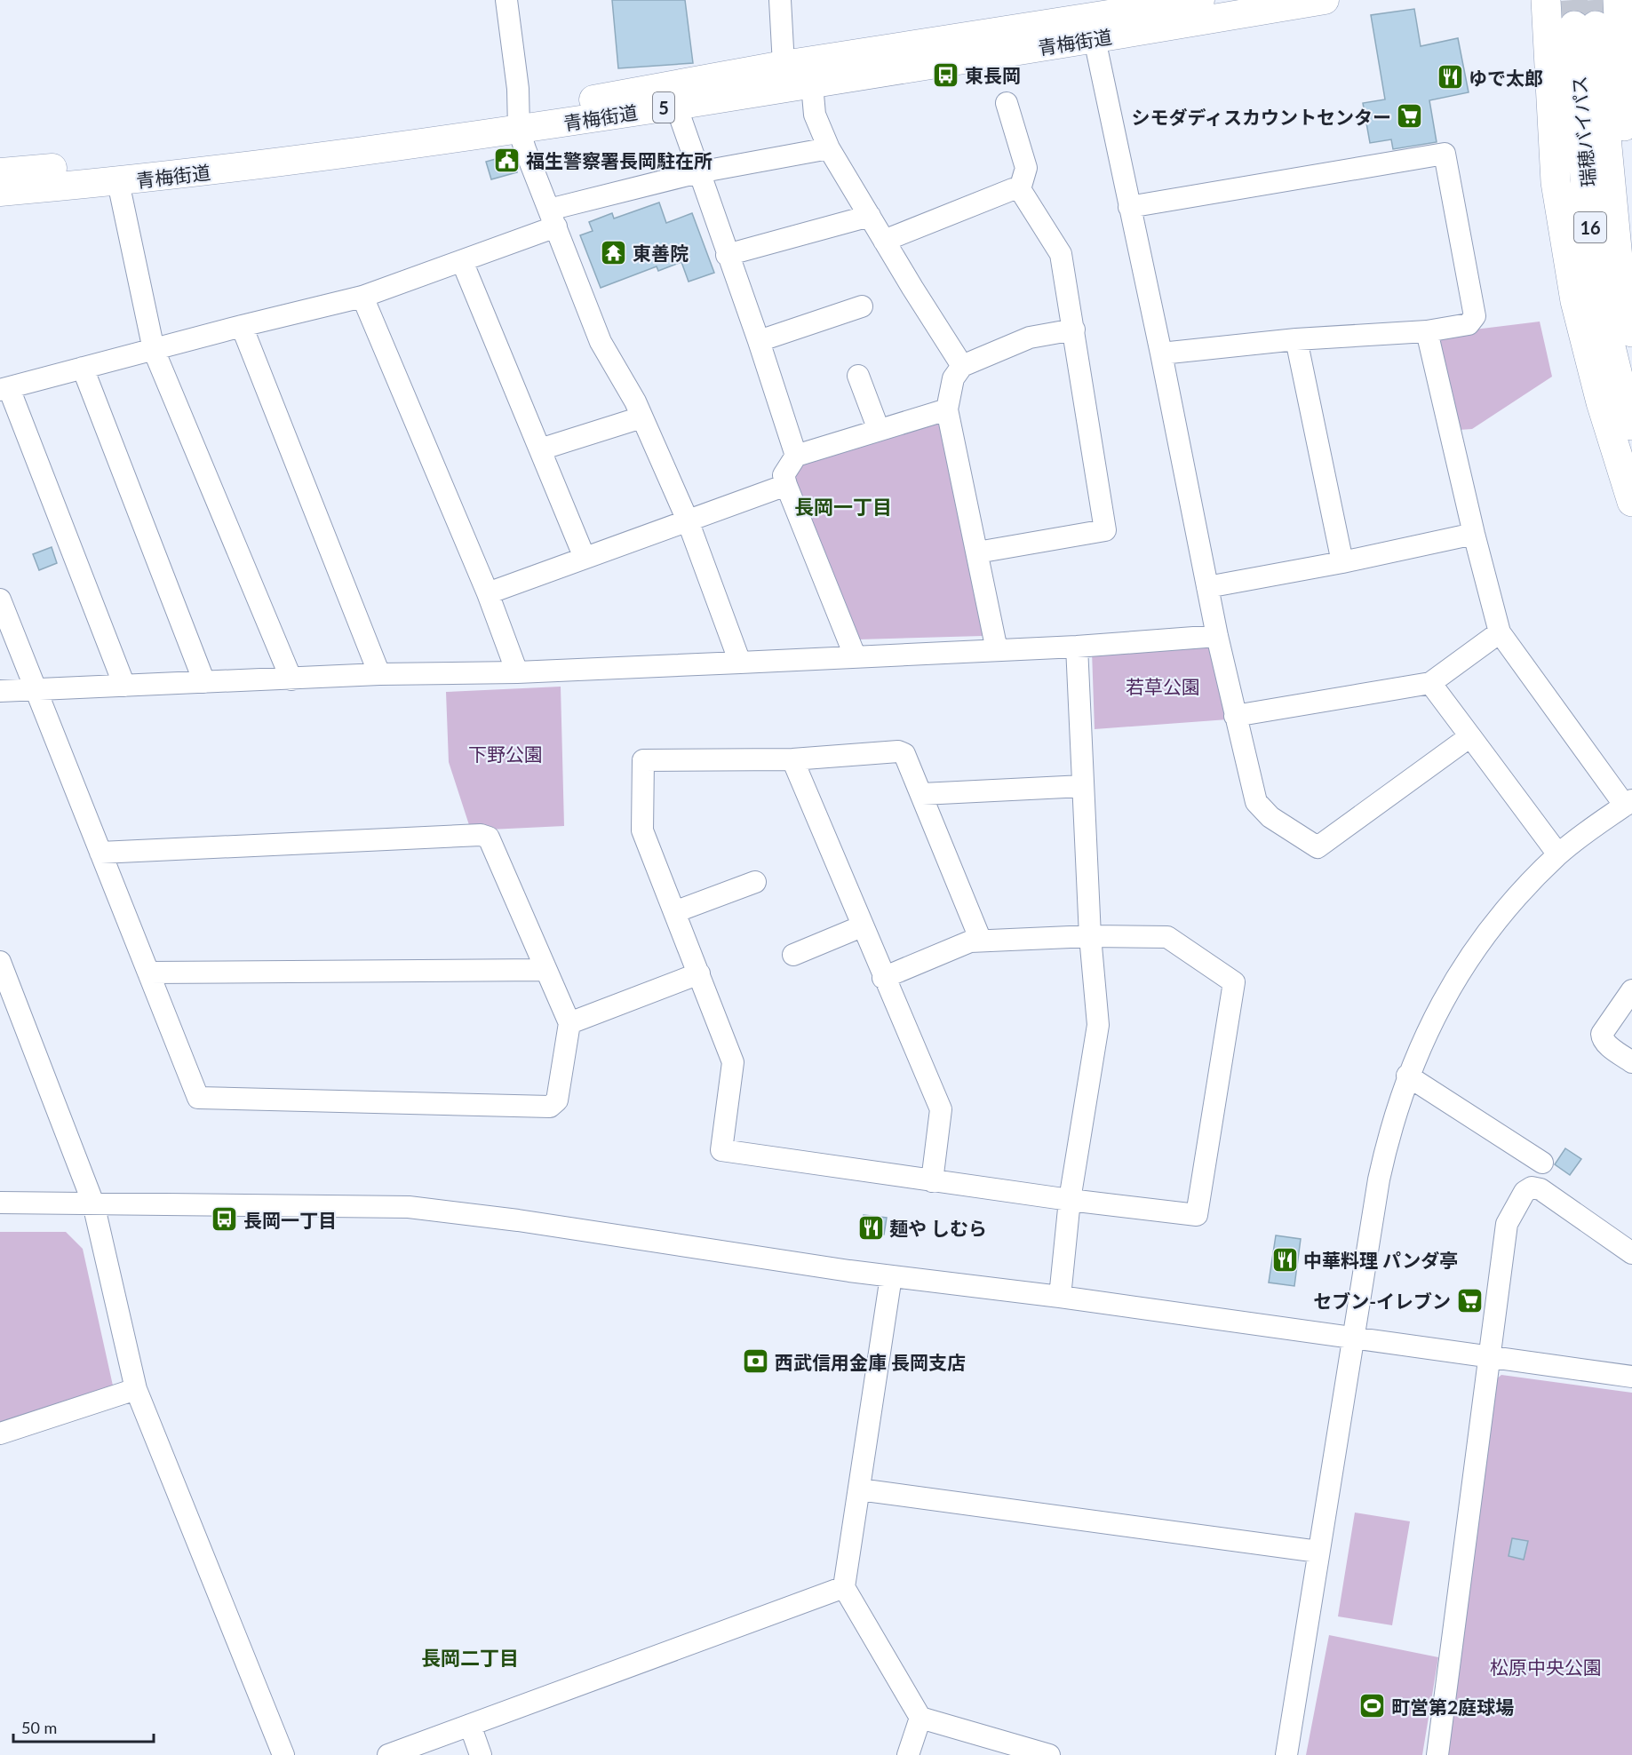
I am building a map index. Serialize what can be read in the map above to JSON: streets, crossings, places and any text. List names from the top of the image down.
{
  "streets": {
    "highway": ["瑞穂バイパス", "16"],
    "main road": ["青梅街道", "5"]
  },
  "districts": ["長岡一丁目", "長岡二丁目"],
  "parks": ["若草公園", "下野公園", "松原中央公園"],
  "places": {
    "bus stop": ["東長岡", "長岡一丁目"],
    "restaurant": ["ゆで太郎", "麺や しむら", "中華料理 パンダ亭"],
    "supermarket": ["シモダディスカウントセンター", "セブン-イレブン"],
    "public building": ["福生警察署長岡駐在所"],
    "temple": ["東善院"],
    "bank": ["西武信用金庫 長岡支店"],
    "sports": ["町営第2庭球場"]
  },
  "scale_bar": "50 m"
}
